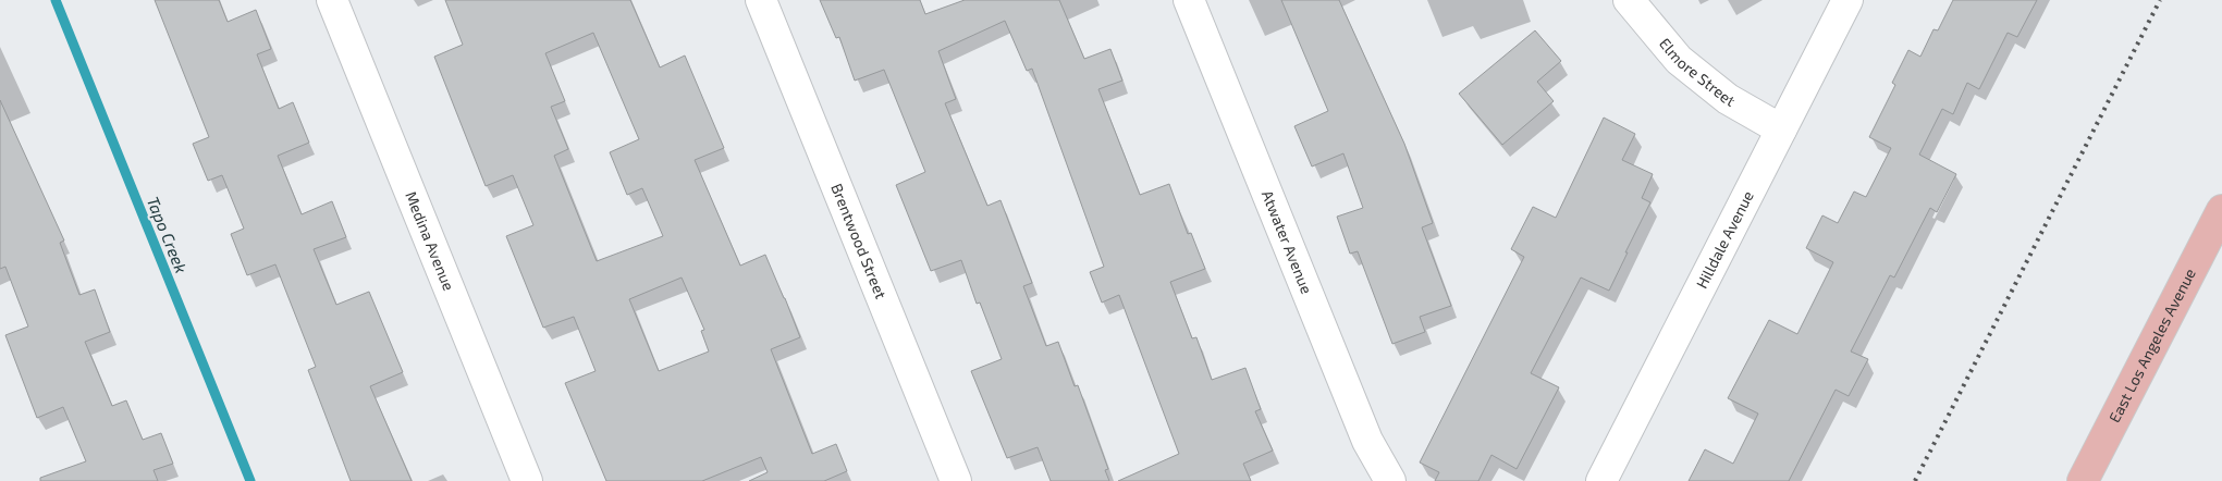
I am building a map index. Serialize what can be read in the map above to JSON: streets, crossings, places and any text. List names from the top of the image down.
{
  "streets": {
    "main road": ["East Los Angeles Avenue"],
    "street": [
      "Elmore Street",
      "Medina Avenue",
      "Brentwood Street",
      "Hilldale Avenue",
      "Atwater Avenue"
    ]
  },
  "crossings": [
    ["Elmore Street", "Hilldale Avenue"]
  ],
  "water": ["Tapo Creek"]
}
